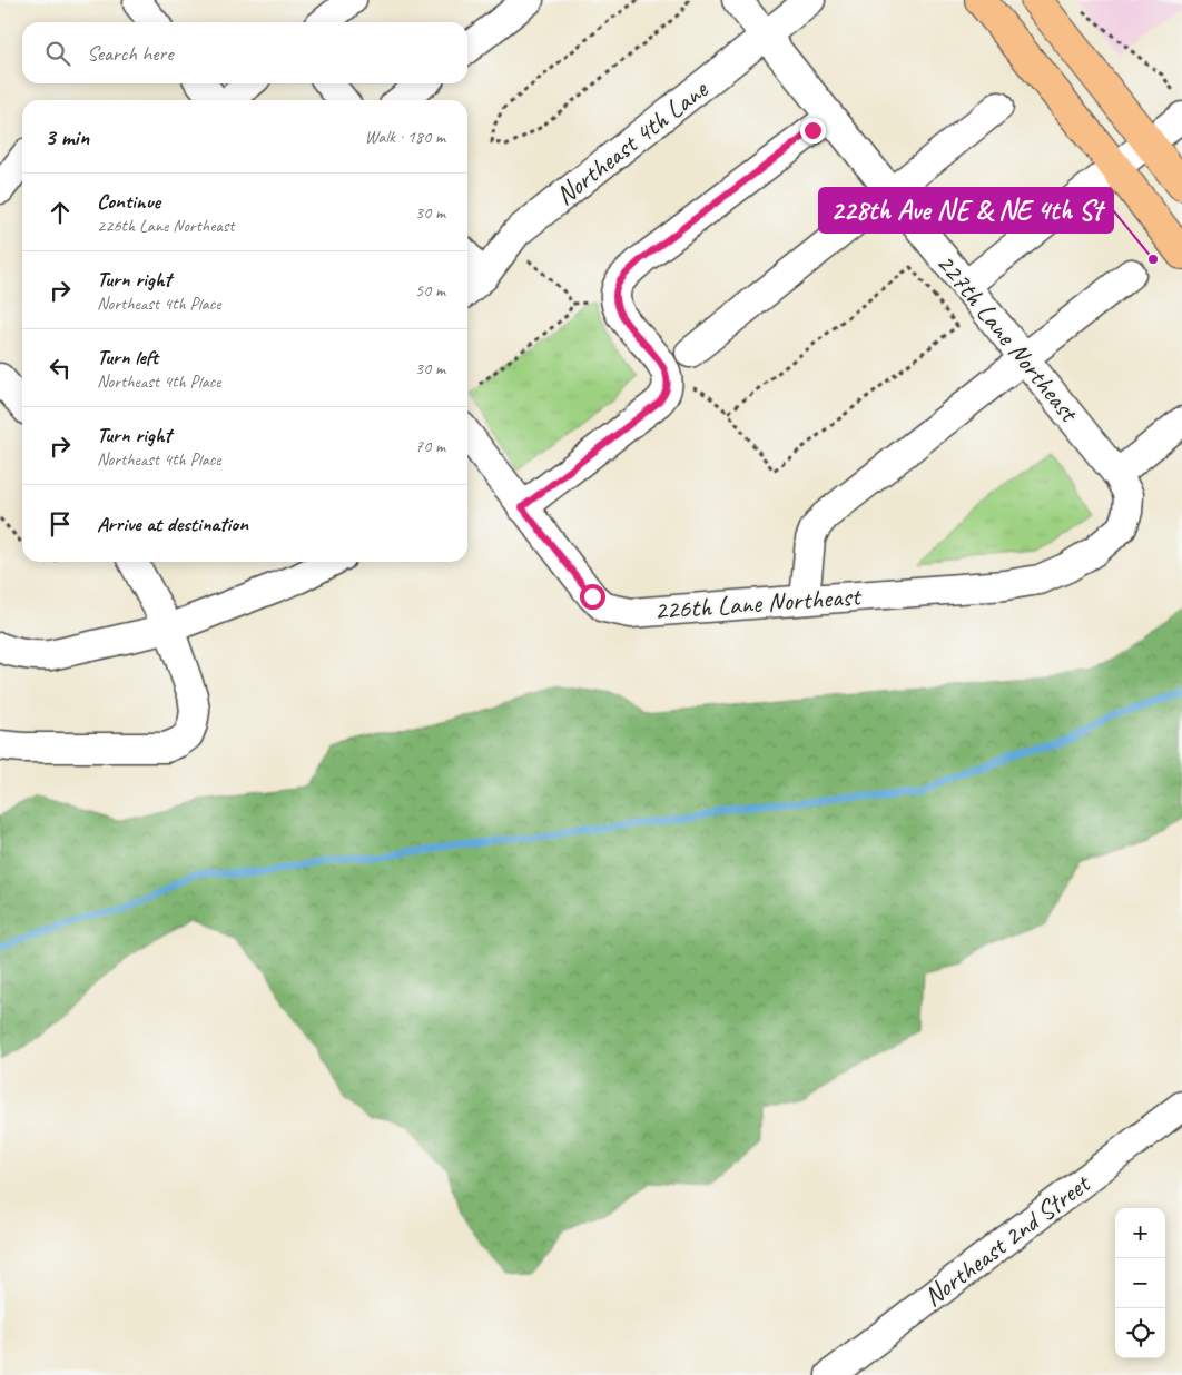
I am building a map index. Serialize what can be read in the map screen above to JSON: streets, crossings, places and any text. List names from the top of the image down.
{
  "streets": {
    "street": [
      "Northeast 4th Lane",
      "227th Lane Northeast",
      "226th Lane Northeast",
      "Northeast 2nd Street"
    ]
  },
  "crossings": [
    ["Northeast 4th Lane", "227th Lane Northeast"],
    ["227th Lane Northeast", "226th Lane Northeast"]
  ],
  "places": ["228th Ave NE & NE 4th St"],
  "page": {
    "search": "Search here",
    "heading": ["3 min", "Walk · 180 m"],
    "list": [
      ["Continue", "226th Lane Northeast", "30 m"],
      ["Turn right", "Northeast 4th Place", "50 m"],
      ["Turn left", "Northeast 4th Place", "30 m"],
      ["Turn right", "Northeast 4th Place", "70 m"],
      "Arrive at destination"
    ],
    "map_buttons": ["+", "−"]
  }
}
